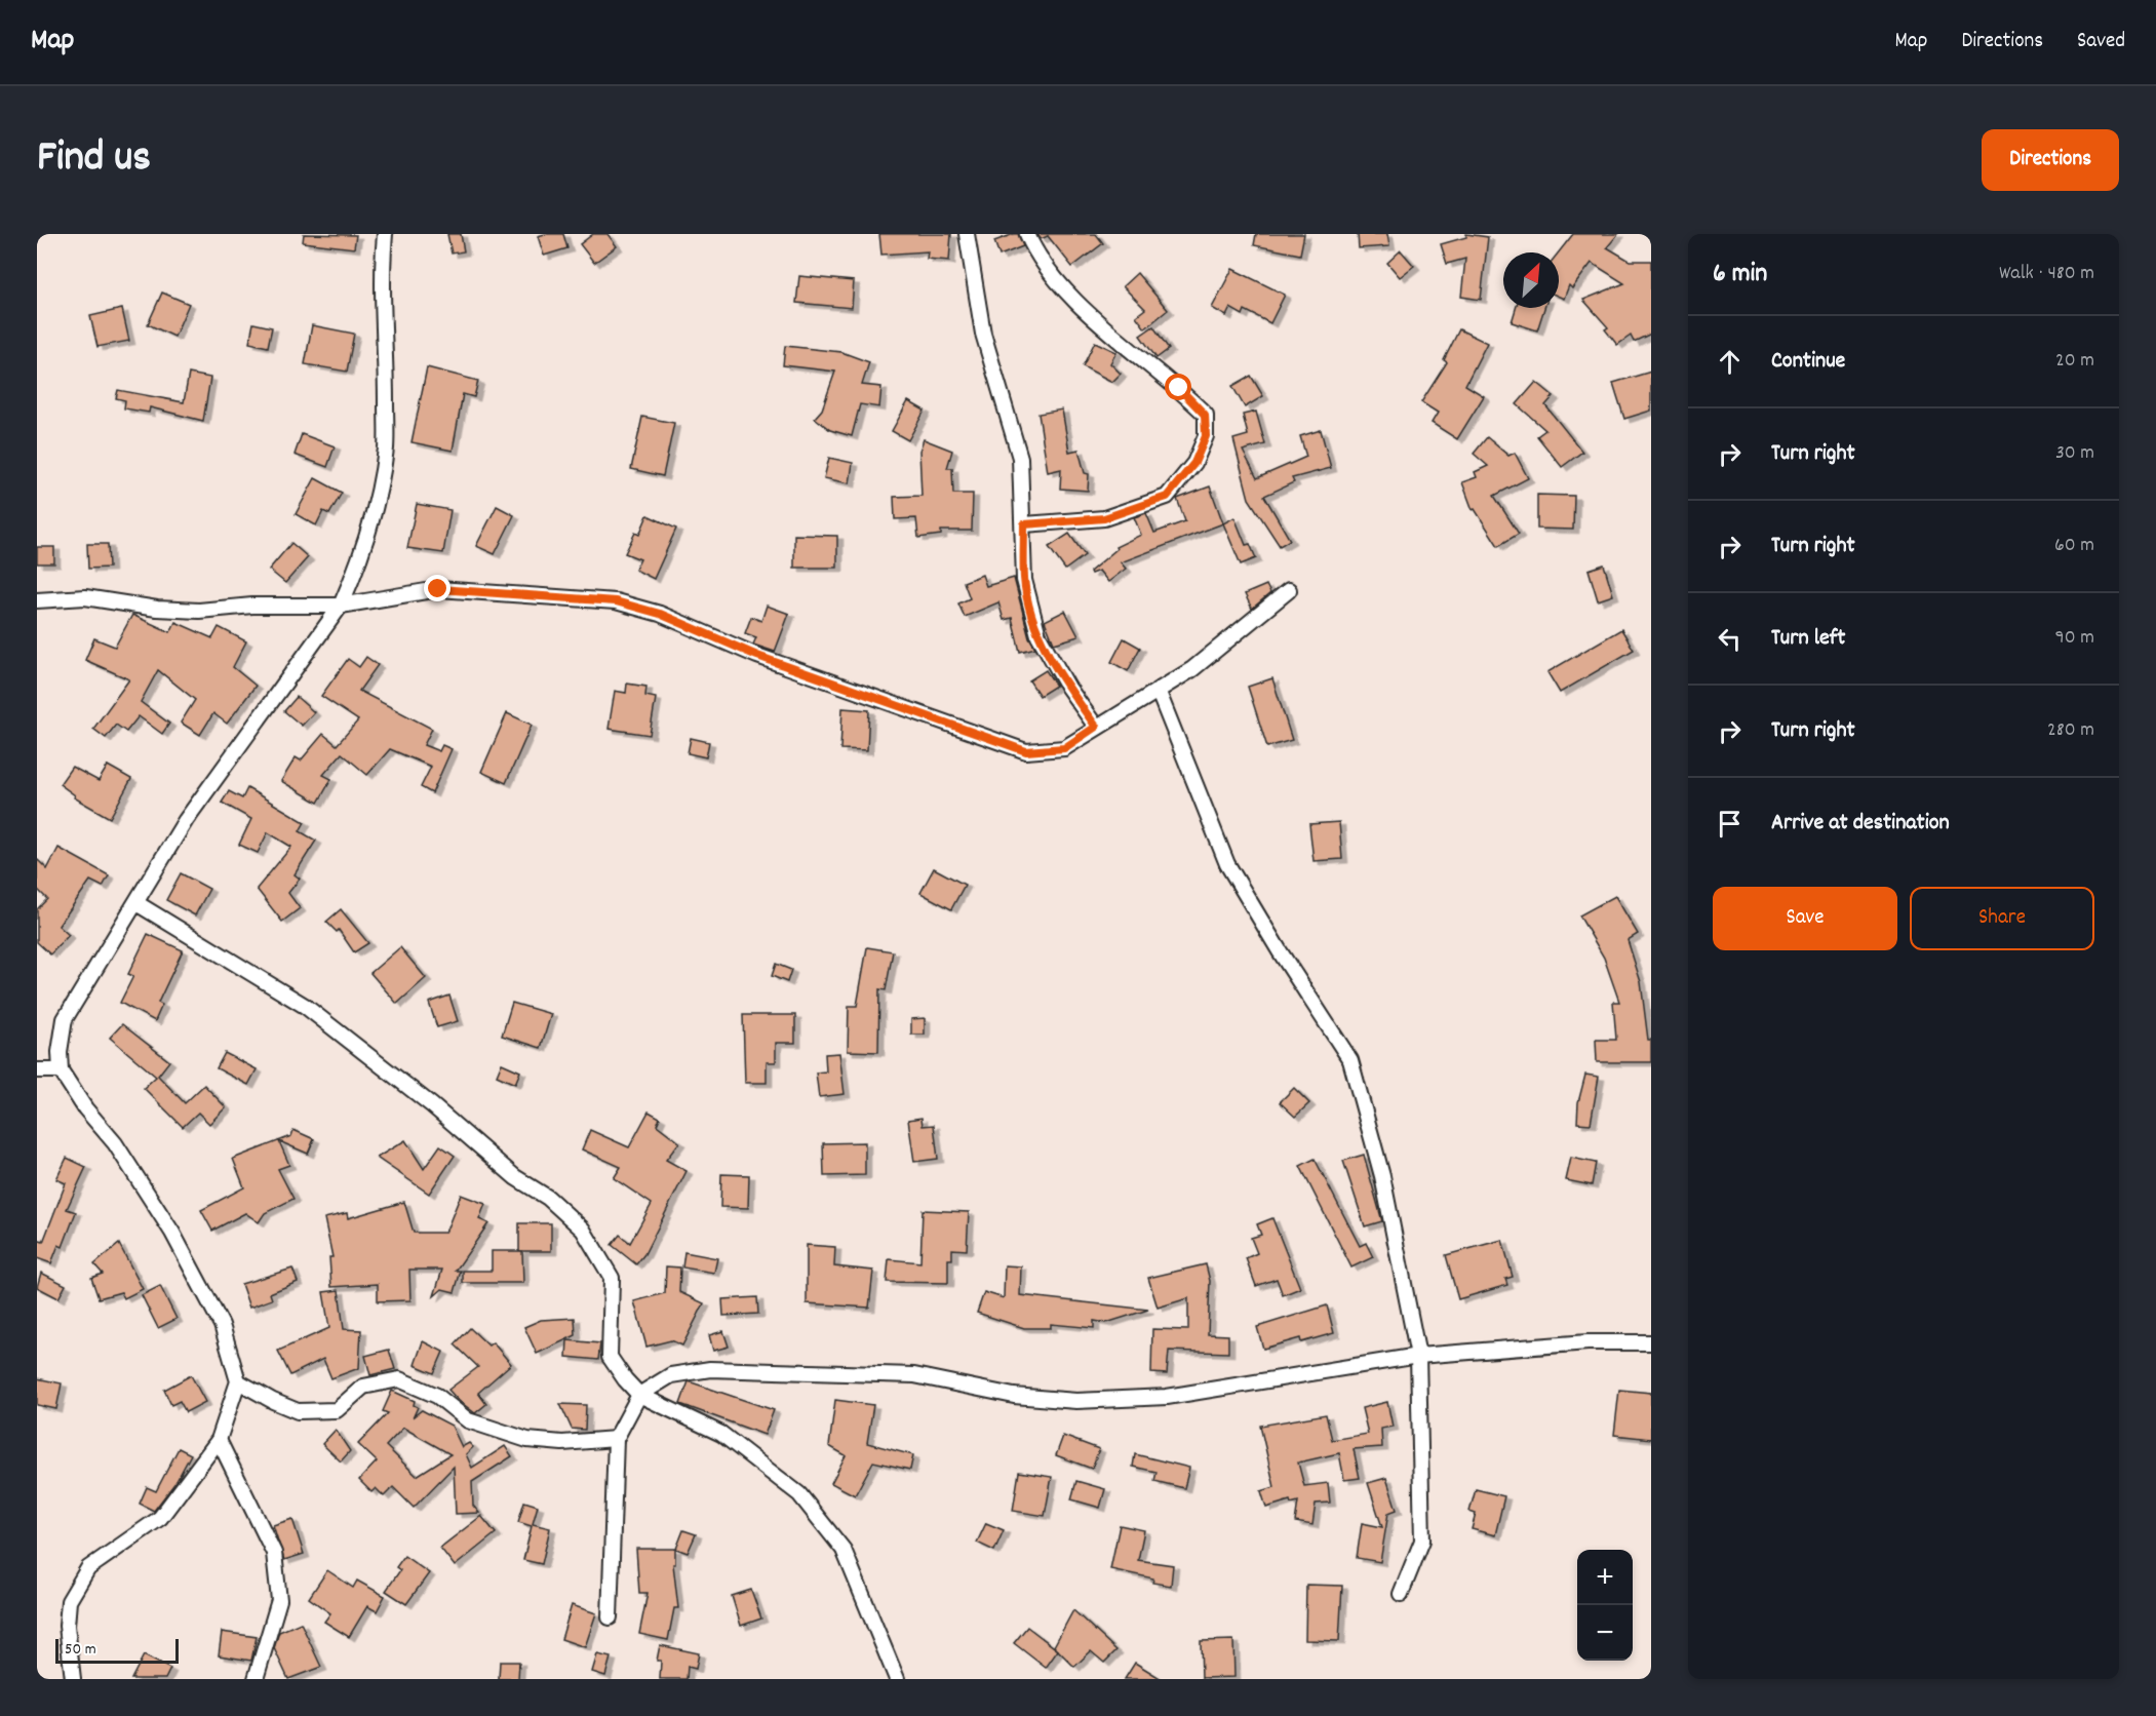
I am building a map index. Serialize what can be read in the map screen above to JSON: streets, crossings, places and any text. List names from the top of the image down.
{
  "scale_bar": "50 m",
  "north": "top right",
  "page": {
    "header": "Map",
    "nav": ["Map", "Directions", "Saved"],
    "title": "Find us",
    "buttons": [
      "Directions",
      ["Save", "Share"]
    ],
    "heading": ["6 min", "Walk · 480 m"],
    "list": [
      ["Continue", "20 m"],
      ["Turn right", "30 m"],
      ["Turn right", "60 m"],
      ["Turn left", "90 m"],
      ["Turn right", "280 m"],
      "Arrive at destination"
    ],
    "map_buttons": ["+", "−"],
    "scale": "50 m"
  }
}
